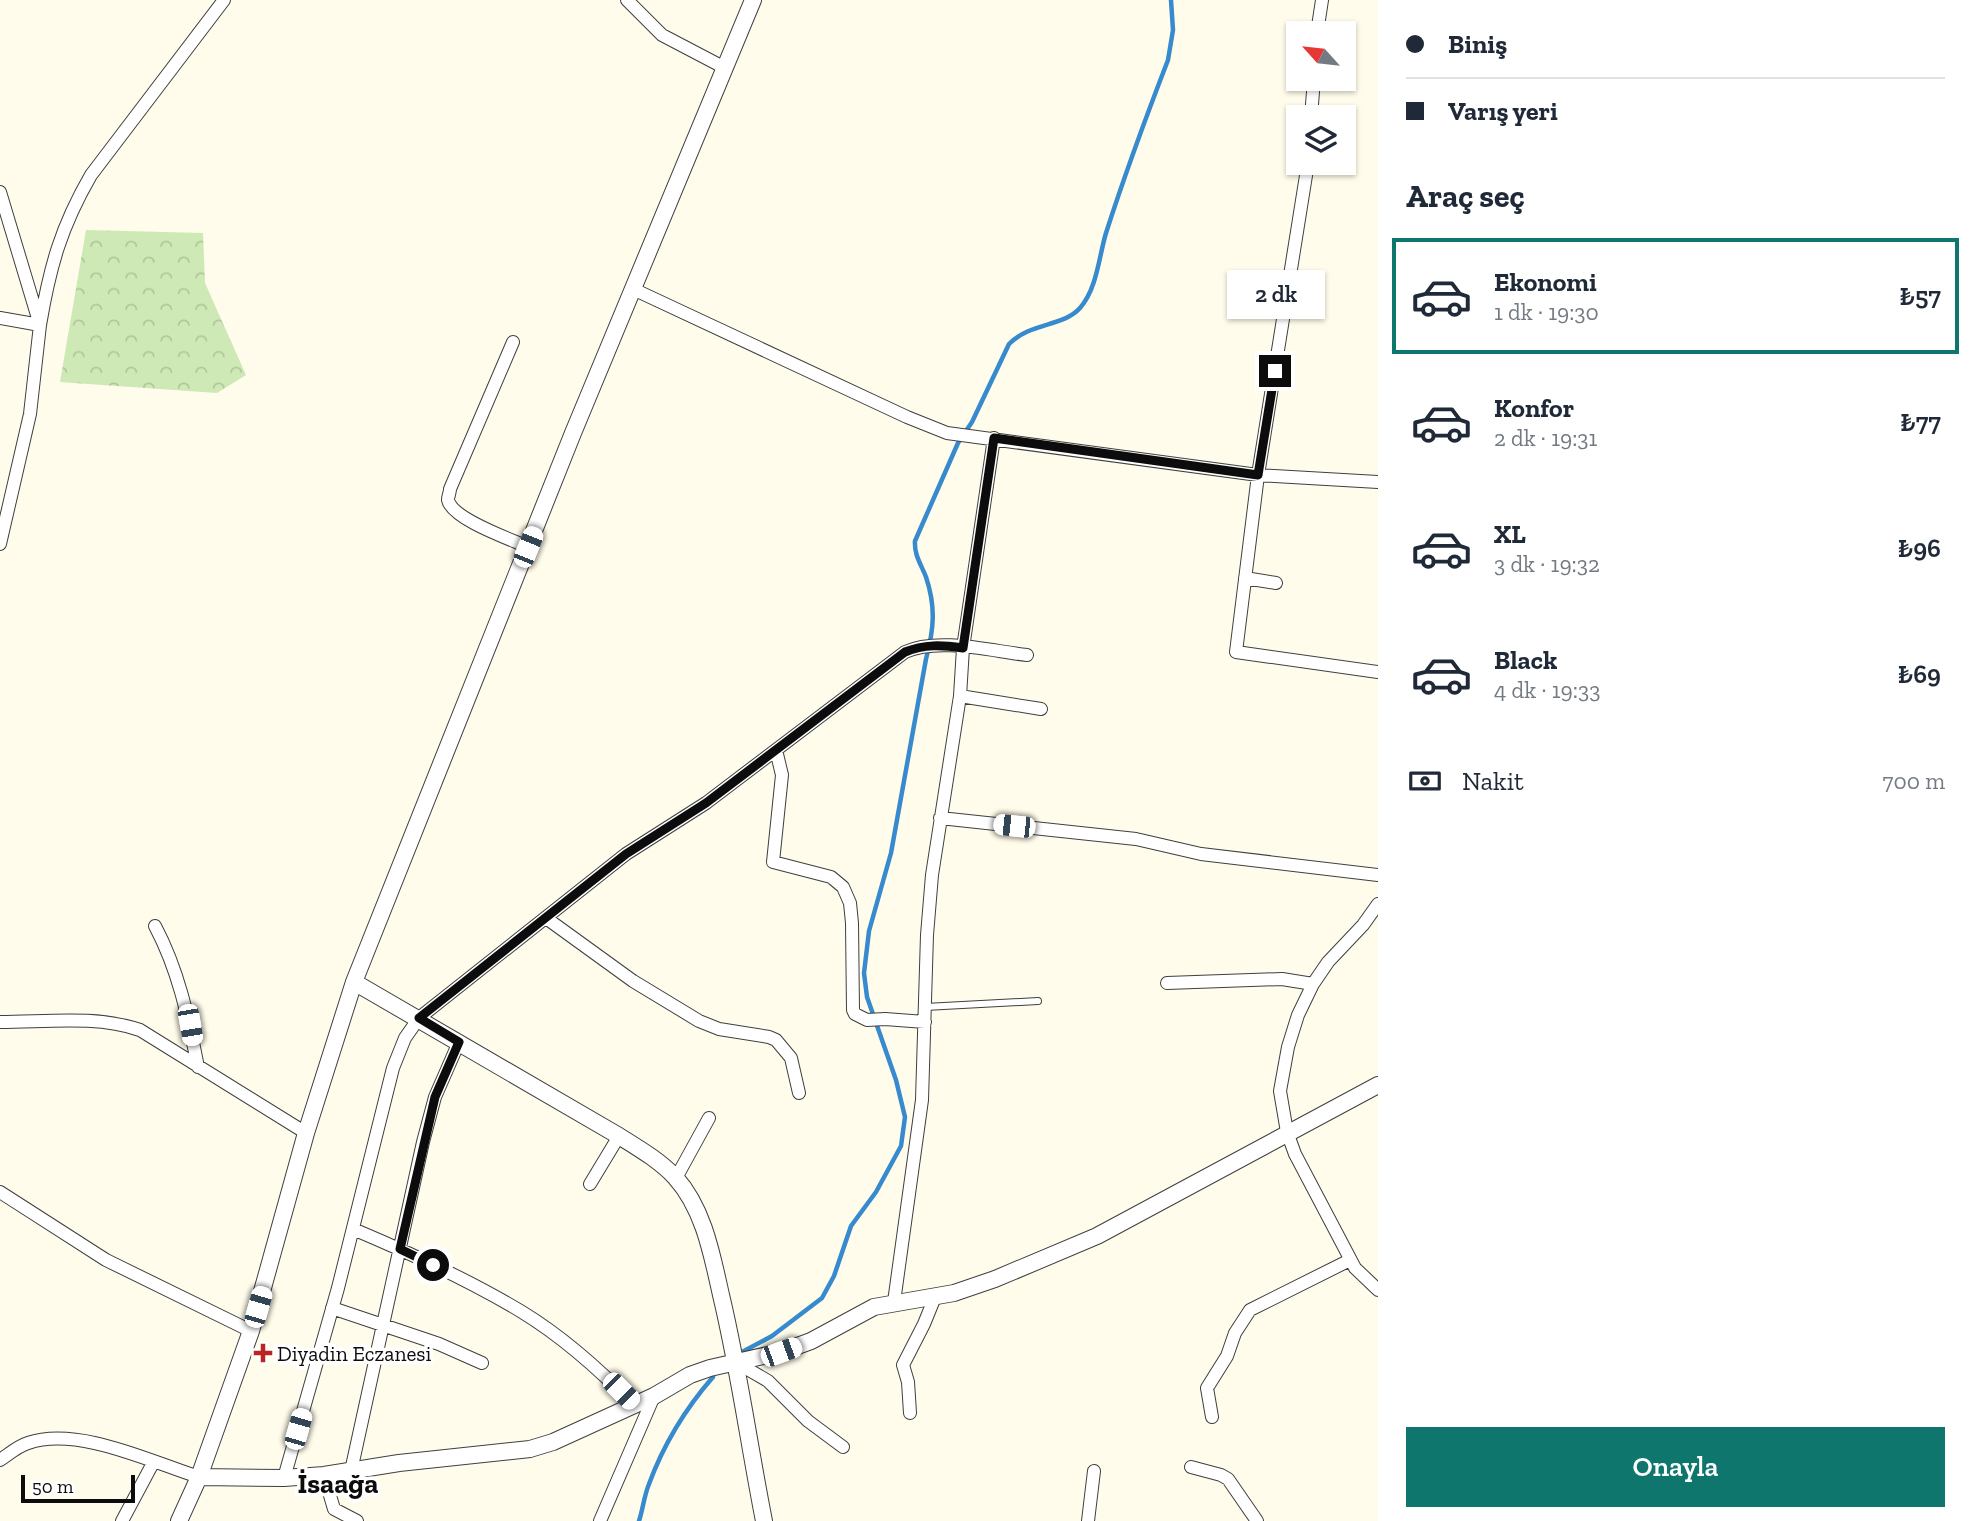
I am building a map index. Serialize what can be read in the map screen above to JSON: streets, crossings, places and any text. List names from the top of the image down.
{
  "districts": ["İsaağa"],
  "places": {
    "health": ["Diyadin Eczanesi"]
  },
  "scale_bar": "50 m",
  "north": "top left",
  "page": {
    "banner": ["Biniş", "Varış yeri"],
    "heading": "Araç seç",
    "list": [
      {
        "name": "Ekonomi",
        "note": "1 dk · 19:30",
        "value": "₺57"
      },
      {
        "name": "Konfor",
        "note": "2 dk · 19:31",
        "value": "₺77"
      },
      {
        "name": "XL",
        "note": "3 dk · 19:32",
        "value": "₺96"
      },
      {
        "name": "Black",
        "note": "4 dk · 19:33",
        "value": "₺69"
      }
    ],
    "bubble": "2 dk",
    "pay": ["Nakit", "700 m"],
    "buttons": "Onayla",
    "scale": "50 m"
  }
}
